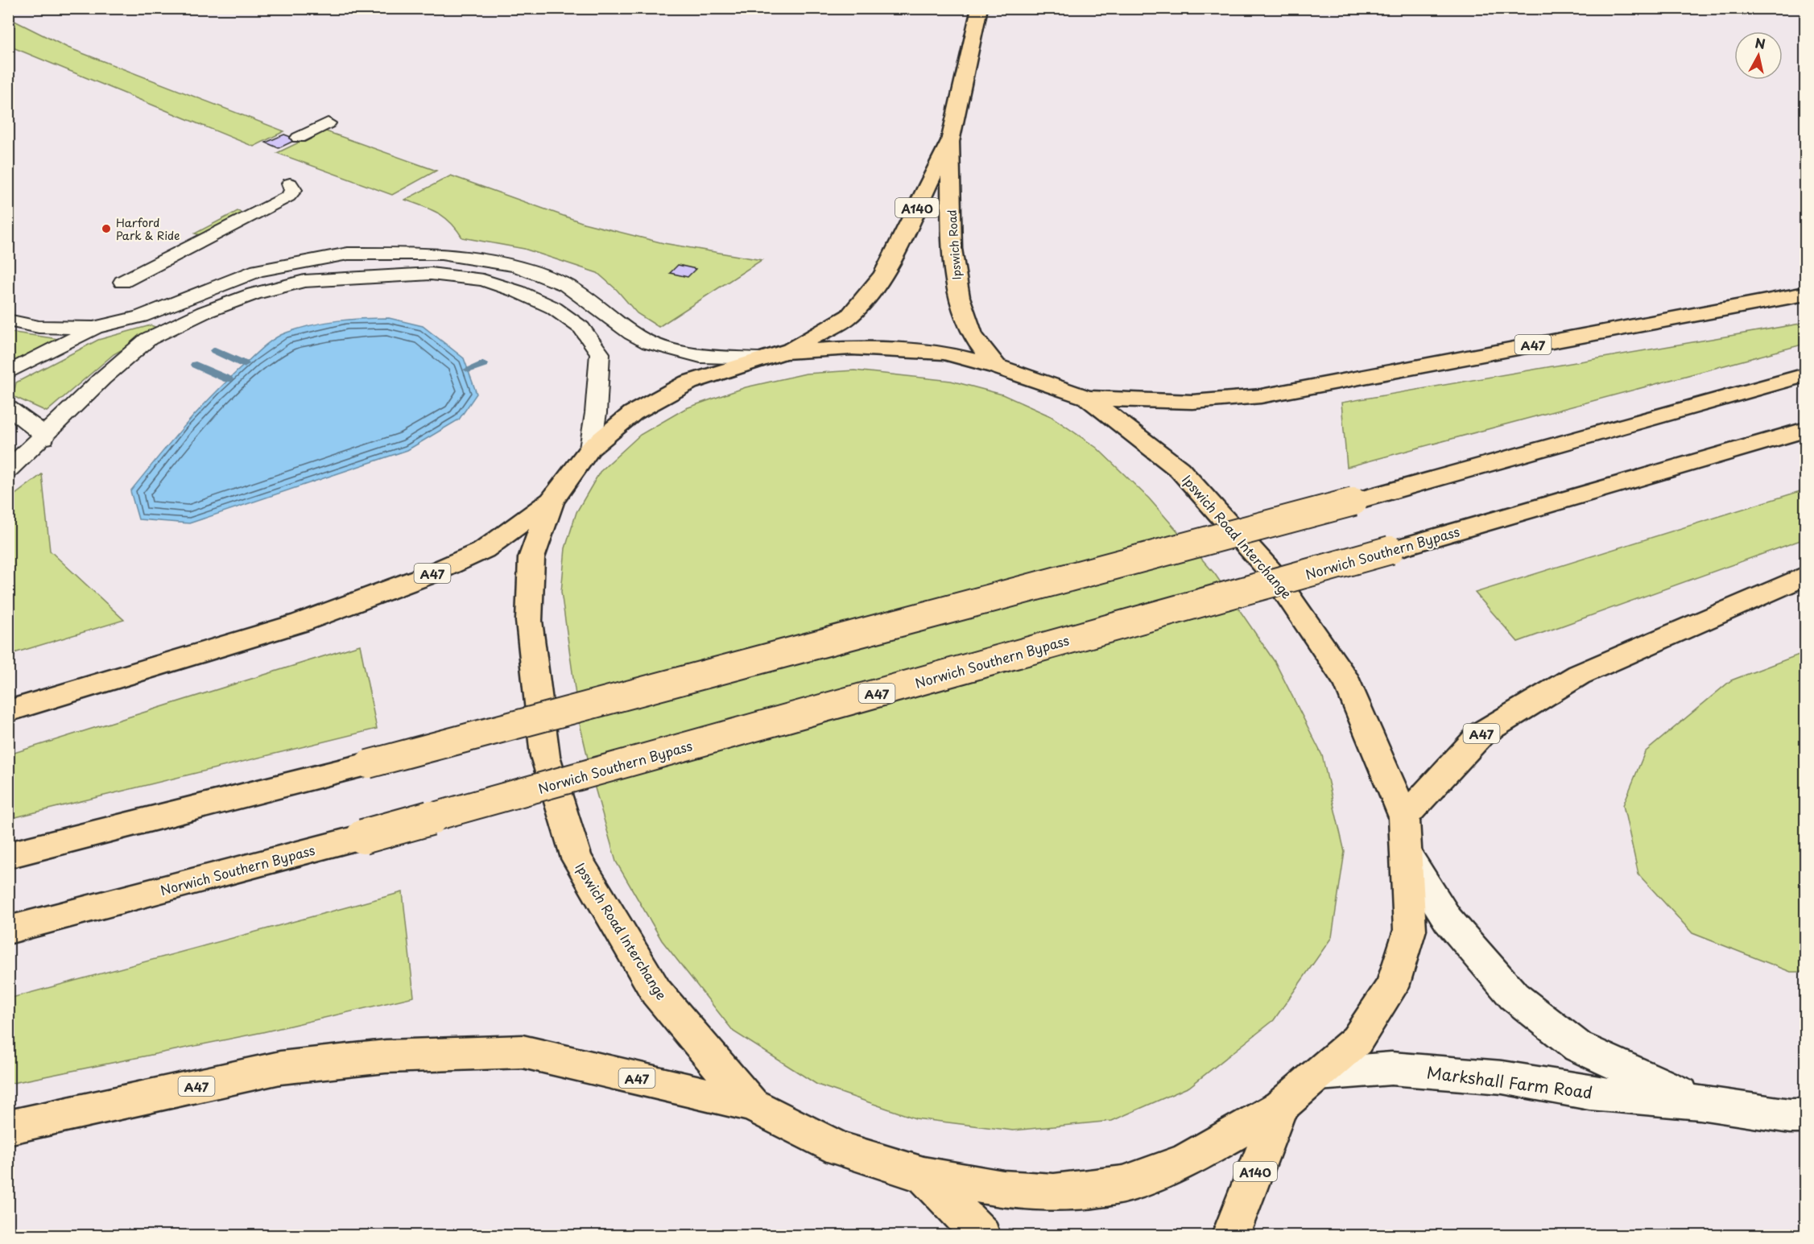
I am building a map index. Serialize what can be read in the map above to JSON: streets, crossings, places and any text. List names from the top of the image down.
{
  "streets": {
    "highway": [
      "A140",
      "Ipswich Road",
      "A47",
      "Ipswich Road Interchange",
      "Norwich Southern Bypass"
    ],
    "street": ["Markshall Farm Road"]
  },
  "crossings": [
    ["A140", "Ipswich Road Interchange"],
    ["Ipswich Road", "Ipswich Road Interchange"],
    ["A47", "Ipswich Road Interchange"],
    ["Ipswich Road Interchange", "Markshall Farm Road"]
  ],
  "places": ["Harford Park & Ride"],
  "north": "top"
}
